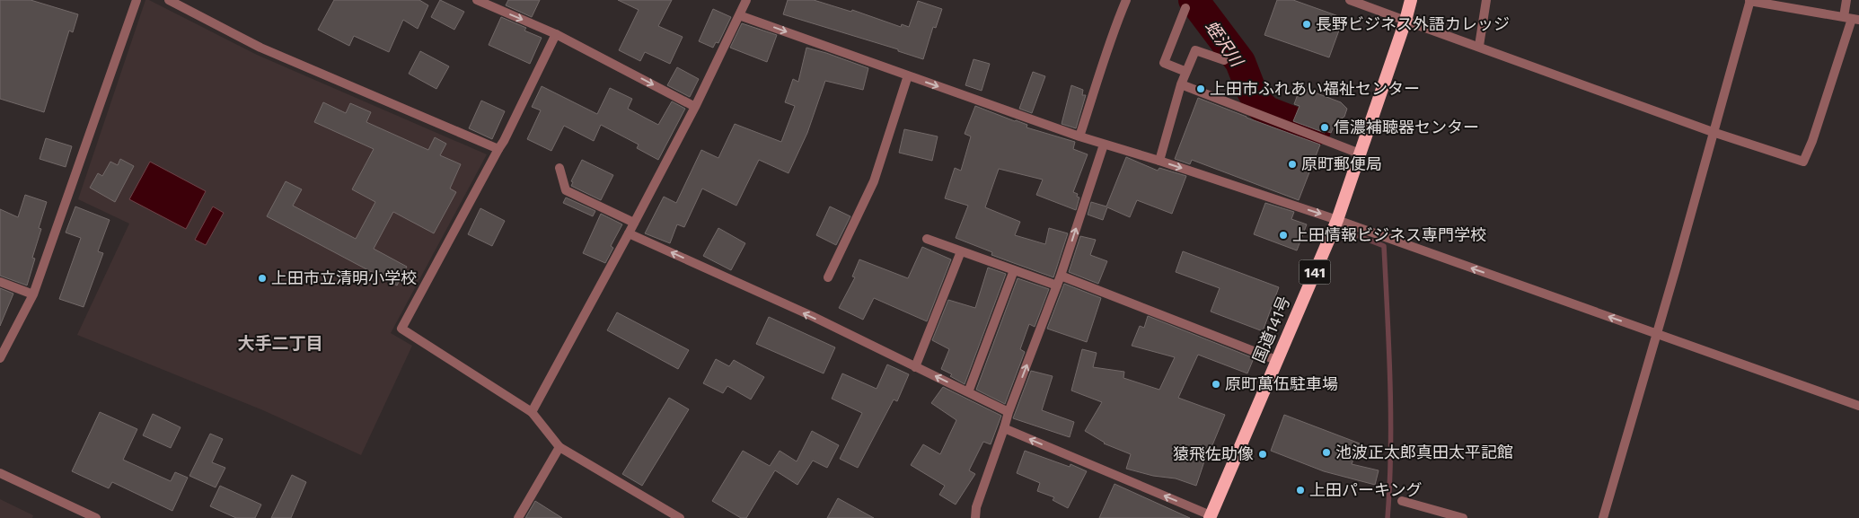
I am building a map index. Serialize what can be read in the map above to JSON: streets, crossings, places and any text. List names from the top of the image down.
{
  "streets": {
    "highway": ["141", "国道141号"]
  },
  "districts": ["大手二丁目"],
  "water": ["蛭沢川"],
  "places": [
    "長野ビジネス外語カレッジ",
    "上田市ふれあい福祉センター",
    "信濃補聴器センター",
    "原町郵便局",
    "上田情報ビジネス専門学校",
    "上田市立清明小学校",
    "原町萬伍駐車場",
    "池波正太郎真田太平記館",
    "猿飛佐助像",
    "上田パーキング"
  ]
}
